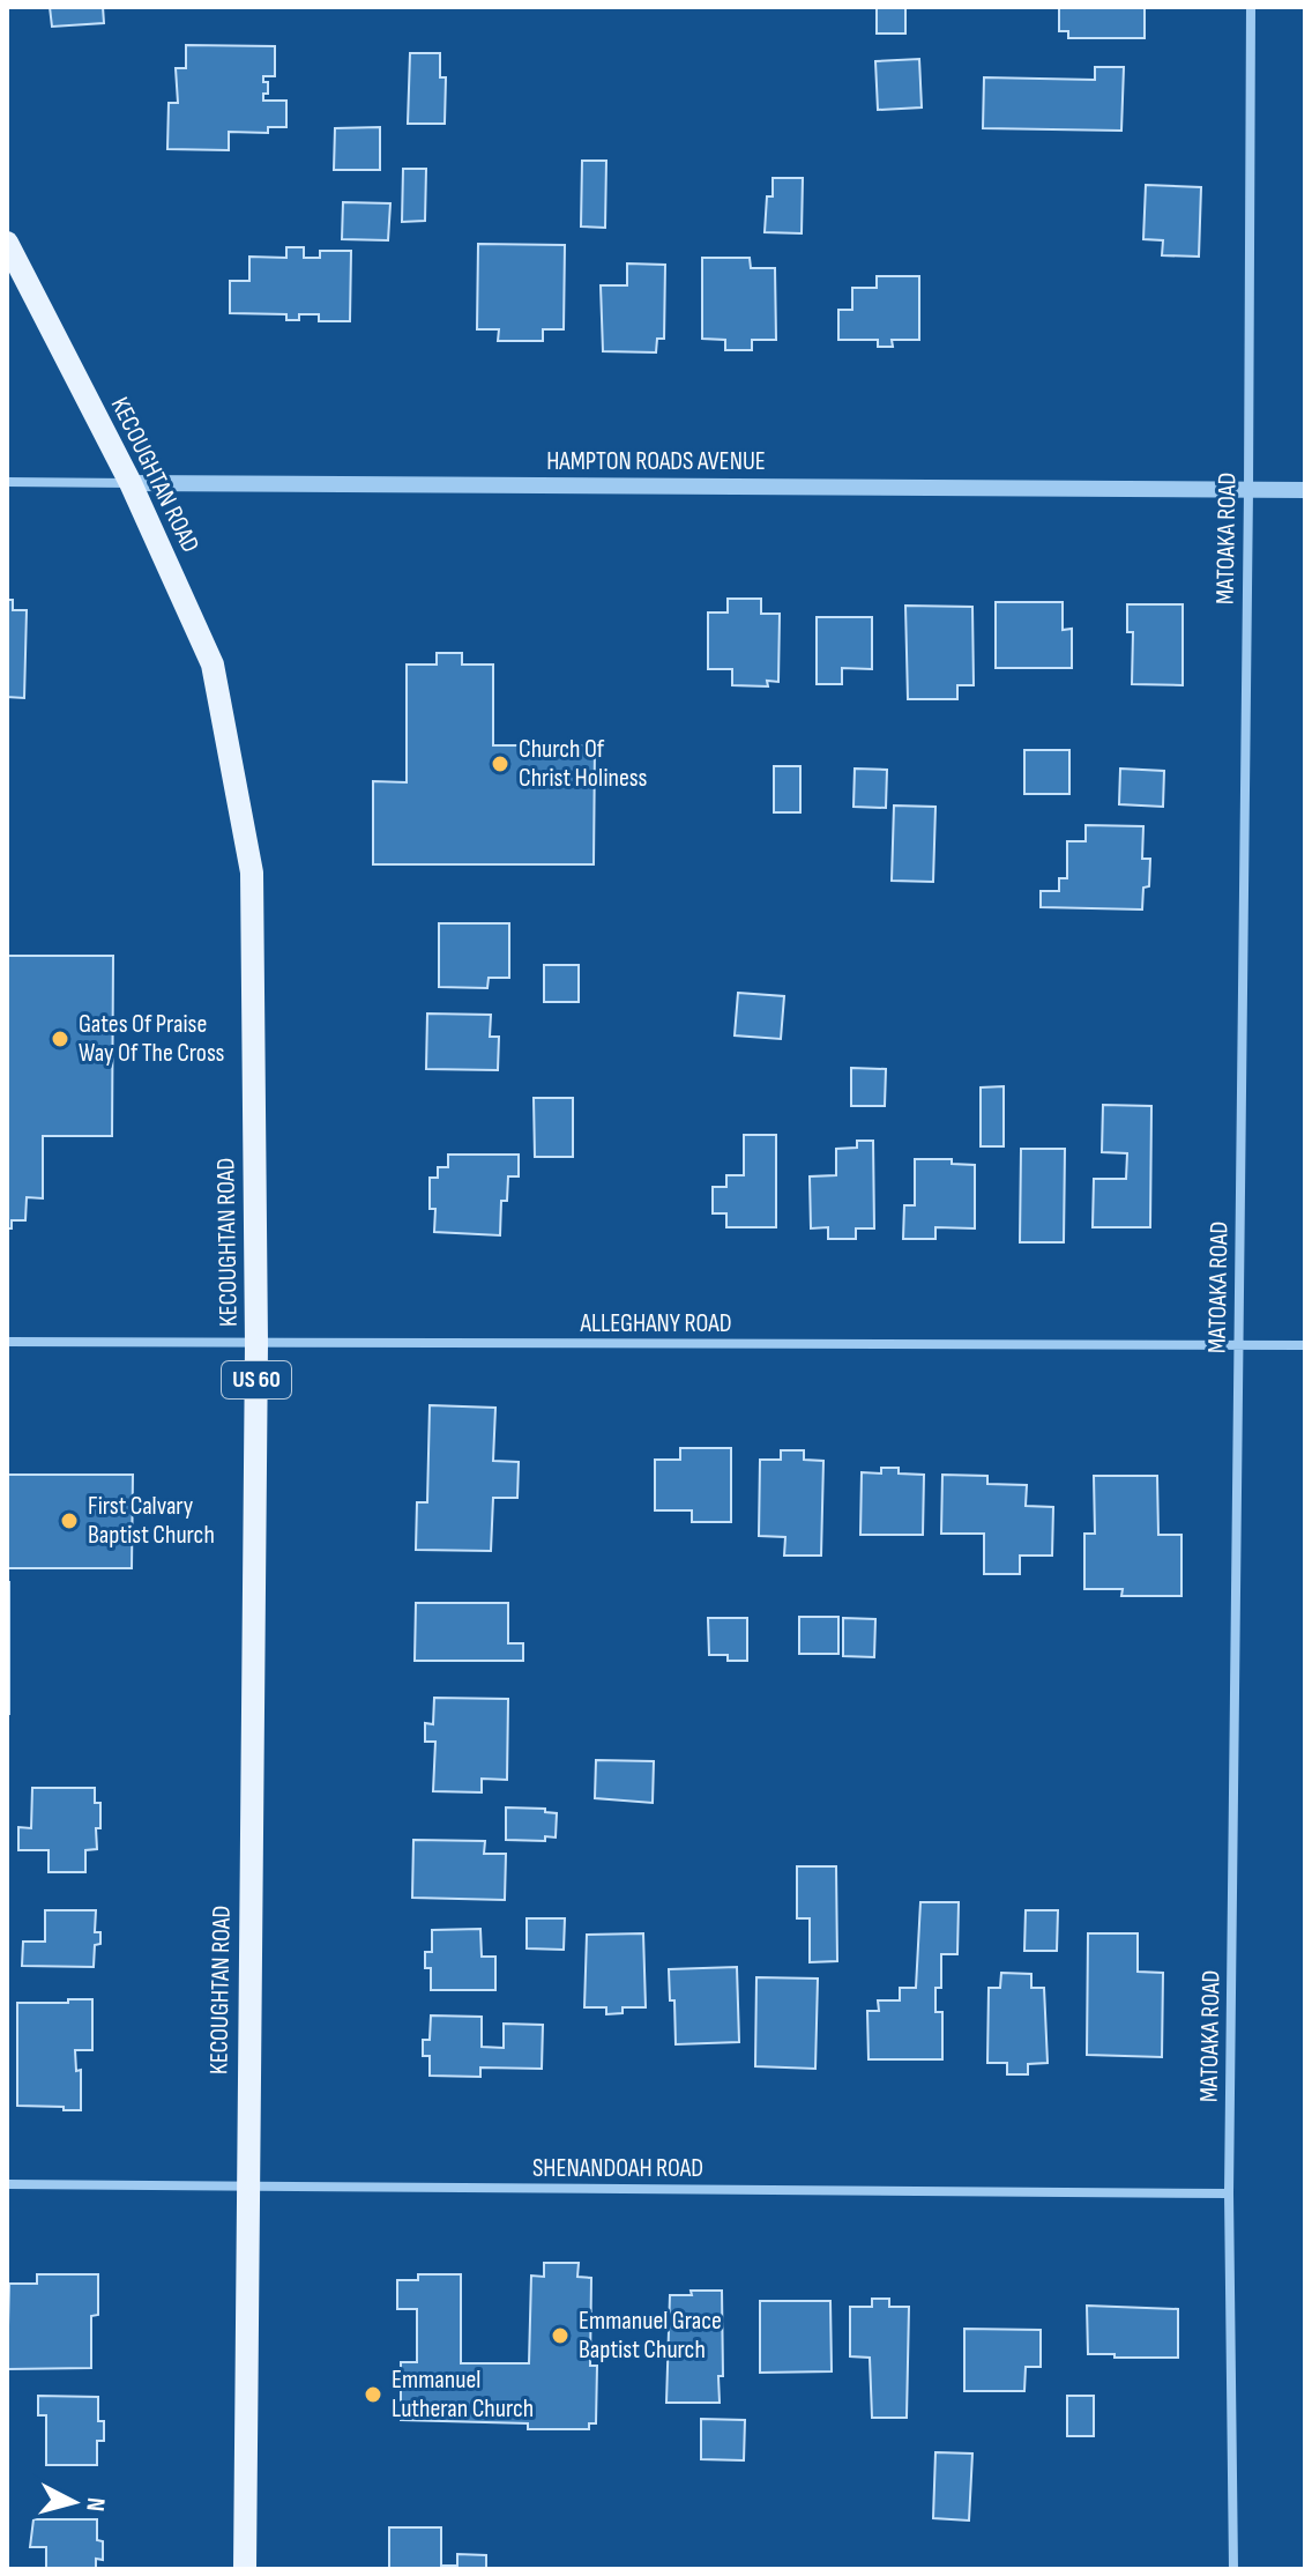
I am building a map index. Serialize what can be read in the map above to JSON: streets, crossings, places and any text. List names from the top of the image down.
{
  "streets": {
    "main road": ["KECOUGHTAN ROAD", "US 60"],
    "street": [
      "HAMPTON ROADS AVENUE",
      "MATOAKA ROAD",
      "ALLEGHANY ROAD",
      "SHENANDOAH ROAD"
    ]
  },
  "crossings": [
    ["HAMPTON ROADS AVENUE", "KECOUGHTAN ROAD"],
    ["HAMPTON ROADS AVENUE", "MATOAKA ROAD"],
    ["KECOUGHTAN ROAD", "ALLEGHANY ROAD"],
    ["KECOUGHTAN ROAD", "SHENANDOAH ROAD"],
    ["MATOAKA ROAD", "ALLEGHANY ROAD"],
    ["MATOAKA ROAD", "SHENANDOAH ROAD"]
  ],
  "places": [
    "Church Of Christ Holiness",
    "Gates Of Praise Way Of The Cross",
    "First Calvary Baptist Church",
    "Emmanuel Grace Baptist Church",
    "Emmanuel Lutheran Church"
  ],
  "north": "right"
}
